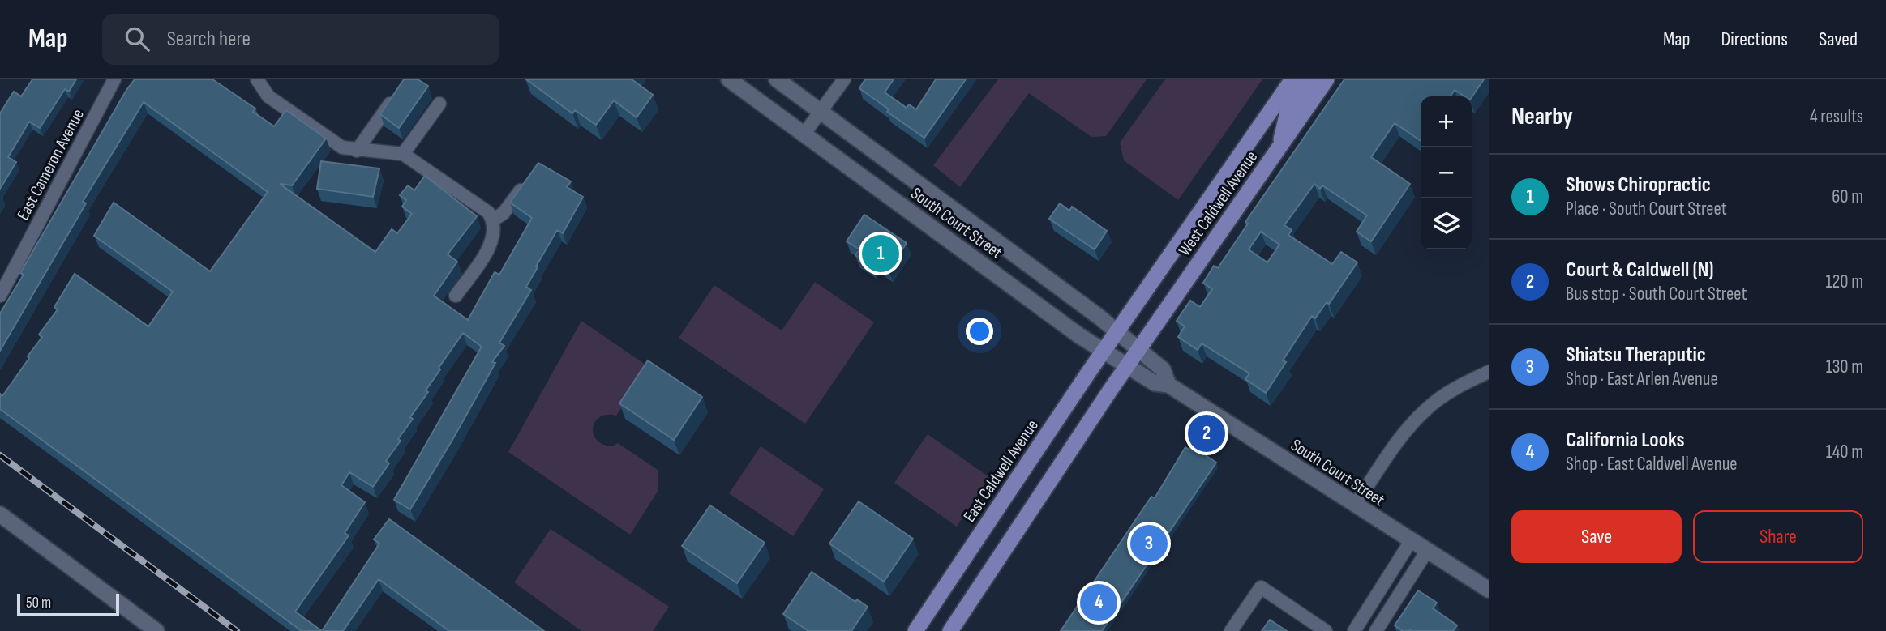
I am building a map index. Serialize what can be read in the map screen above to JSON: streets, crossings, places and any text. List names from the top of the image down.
{
  "streets": {
    "main road": ["West Caldwell Avenue", "East Caldwell Avenue"],
    "street": ["East Cameron Avenue", "South Court Street"]
  },
  "crossings": [
    ["West Caldwell Avenue", "South Court Street"],
    ["West Caldwell Avenue", "East Caldwell Avenue"],
    ["South Court Street", "East Caldwell Avenue"]
  ],
  "scale_bar": "50 m",
  "page": {
    "header": "Map",
    "search": "Search here",
    "nav": ["Map", "Directions", "Saved"],
    "heading": ["Nearby", "4 results"],
    "map_buttons": ["+", "−"],
    "list": [
      {
        "mark": "1",
        "name": "Shows Chiropractic",
        "note": "Place · South Court Street",
        "value": "60 m"
      },
      {
        "mark": "2",
        "name": "Court & Caldwell (N)",
        "note": "Bus stop · South Court Street",
        "value": "120 m"
      },
      {
        "mark": "3",
        "name": "Shiatsu Theraputic",
        "note": "Shop · East Arlen Avenue",
        "value": "130 m"
      },
      {
        "mark": "4",
        "name": "California Looks",
        "note": "Shop · East Caldwell Avenue",
        "value": "140 m"
      }
    ],
    "pins": [
      "1",
      "2",
      "3",
      "4"
    ],
    "buttons": ["Save", "Share"],
    "scale": "50 m"
  }
}
